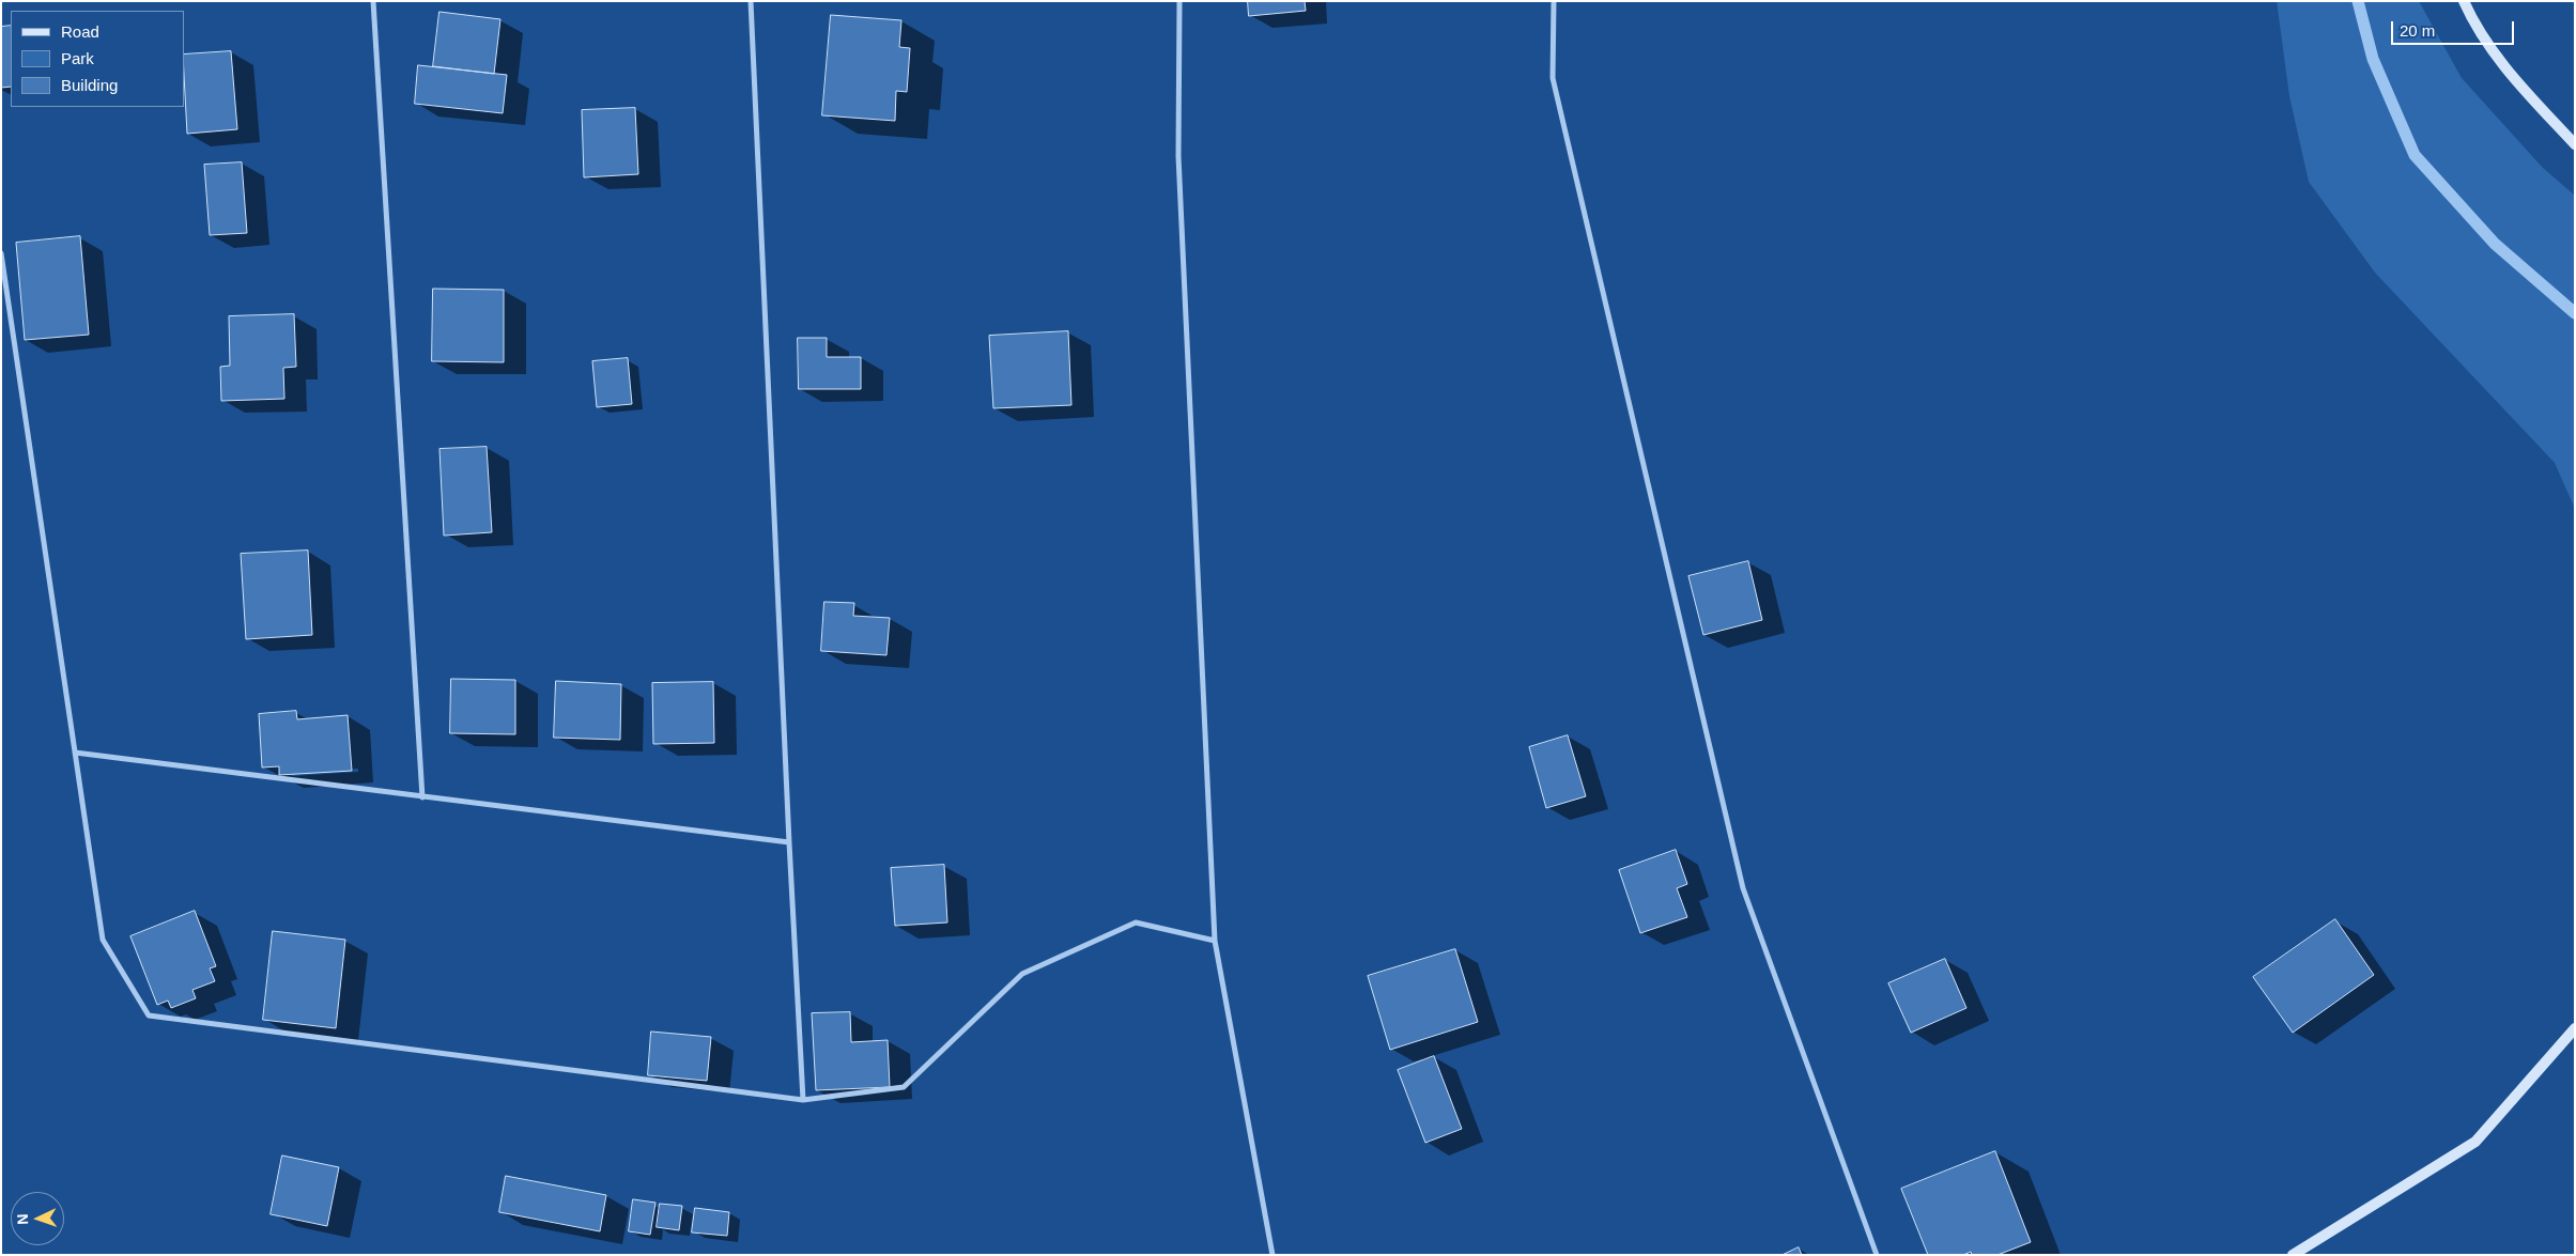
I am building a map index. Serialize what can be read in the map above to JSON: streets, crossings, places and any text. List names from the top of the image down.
{
  "legend": ["Road", "Park", "Building"],
  "scale_bar": "20 m",
  "north": "left"
}
